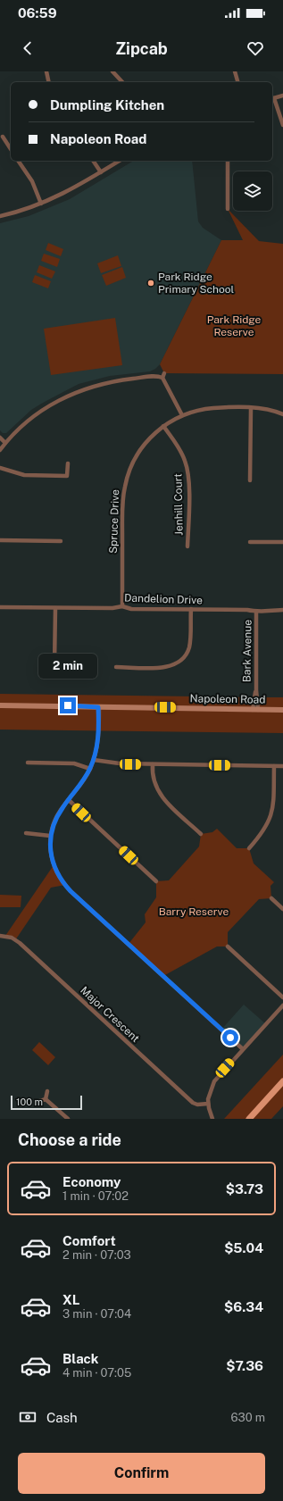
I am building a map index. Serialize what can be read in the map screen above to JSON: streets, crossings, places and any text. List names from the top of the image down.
{
  "streets": {
    "main road": ["Napoleon Road"],
    "street": [
      "Jenhill Court",
      "Spruce Drive",
      "Dandelion Drive",
      "Bark Avenue",
      "Major Crescent"
    ]
  },
  "crossings": [
    ["Jenhill Court", "Spruce Drive"],
    ["Spruce Drive", "Dandelion Drive"],
    ["Dandelion Drive", "Bark Avenue"],
    ["Bark Avenue", "Napoleon Road"]
  ],
  "parks": ["Park Ridge Reserve", "Barry Reserve"],
  "places": ["Park Ridge Primary School"],
  "scale_bar": "100 m",
  "page": {
    "status": "06:59",
    "header": "Zipcab",
    "banner": ["Dumpling Kitchen", "Napoleon Road"],
    "bubble": "2 min",
    "scale": "100 m",
    "heading": "Choose a ride",
    "list": [
      {
        "name": "Economy",
        "note": "1 min · 07:02",
        "value": "$3.73"
      },
      {
        "name": "Comfort",
        "note": "2 min · 07:03",
        "value": "$5.04"
      },
      {
        "name": "XL",
        "note": "3 min · 07:04",
        "value": "$6.34"
      },
      {
        "name": "Black",
        "note": "4 min · 07:05",
        "value": "$7.36"
      }
    ],
    "pay": ["Cash", "630 m"],
    "buttons": "Confirm"
  }
}
